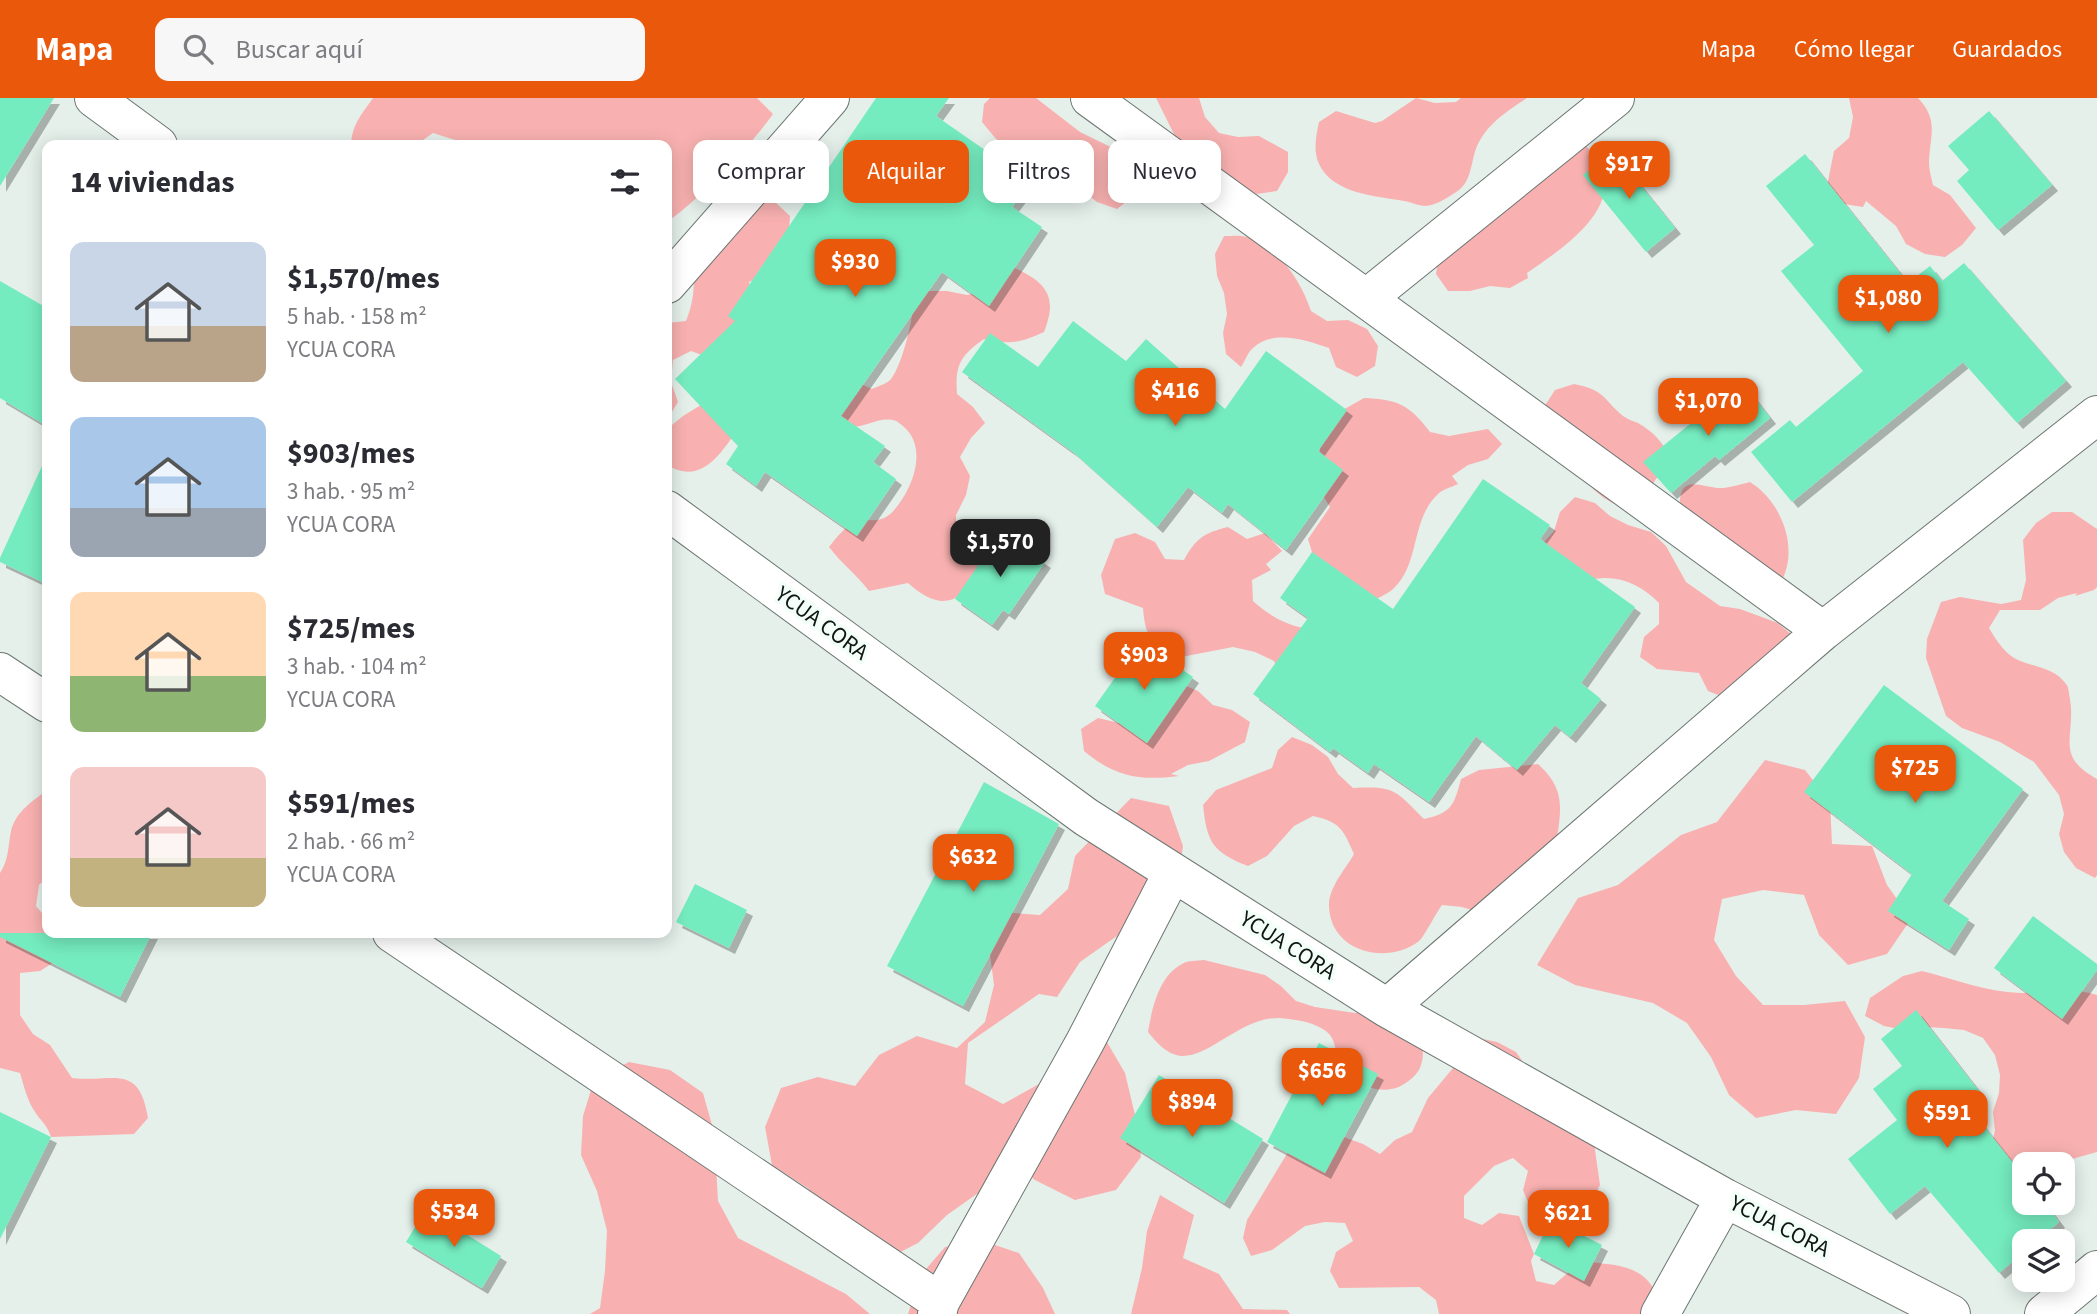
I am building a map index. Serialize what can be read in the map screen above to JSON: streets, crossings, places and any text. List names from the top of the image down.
{
  "streets": {
    "street": ["YCUA CORA"]
  },
  "page": {
    "header": "Mapa",
    "search": "Buscar aquí",
    "nav": ["Mapa", "Cómo llegar", "Guardados"],
    "chip": [
      "Comprar",
      "Alquilar",
      "Filtros",
      "Nuevo"
    ],
    "heading": "14 viviendas",
    "price": [
      "$917",
      "$930",
      "$1,080",
      "$416",
      "$1,070",
      "$1,570",
      "$903",
      "$725",
      "$632",
      "$656",
      "$894",
      "$591",
      "$534",
      "$621"
    ],
    "list": [
      {
        "name": "$1,570/mes",
        "note": "5 hab. · 158 m² · YCUA CORA"
      },
      {
        "name": "$903/mes",
        "note": "3 hab. · 95 m² · YCUA CORA"
      },
      {
        "name": "$725/mes",
        "note": "3 hab. · 104 m² · YCUA CORA"
      },
      {
        "name": "$591/mes",
        "note": "2 hab. · 66 m² · YCUA CORA"
      }
    ]
  }
}
